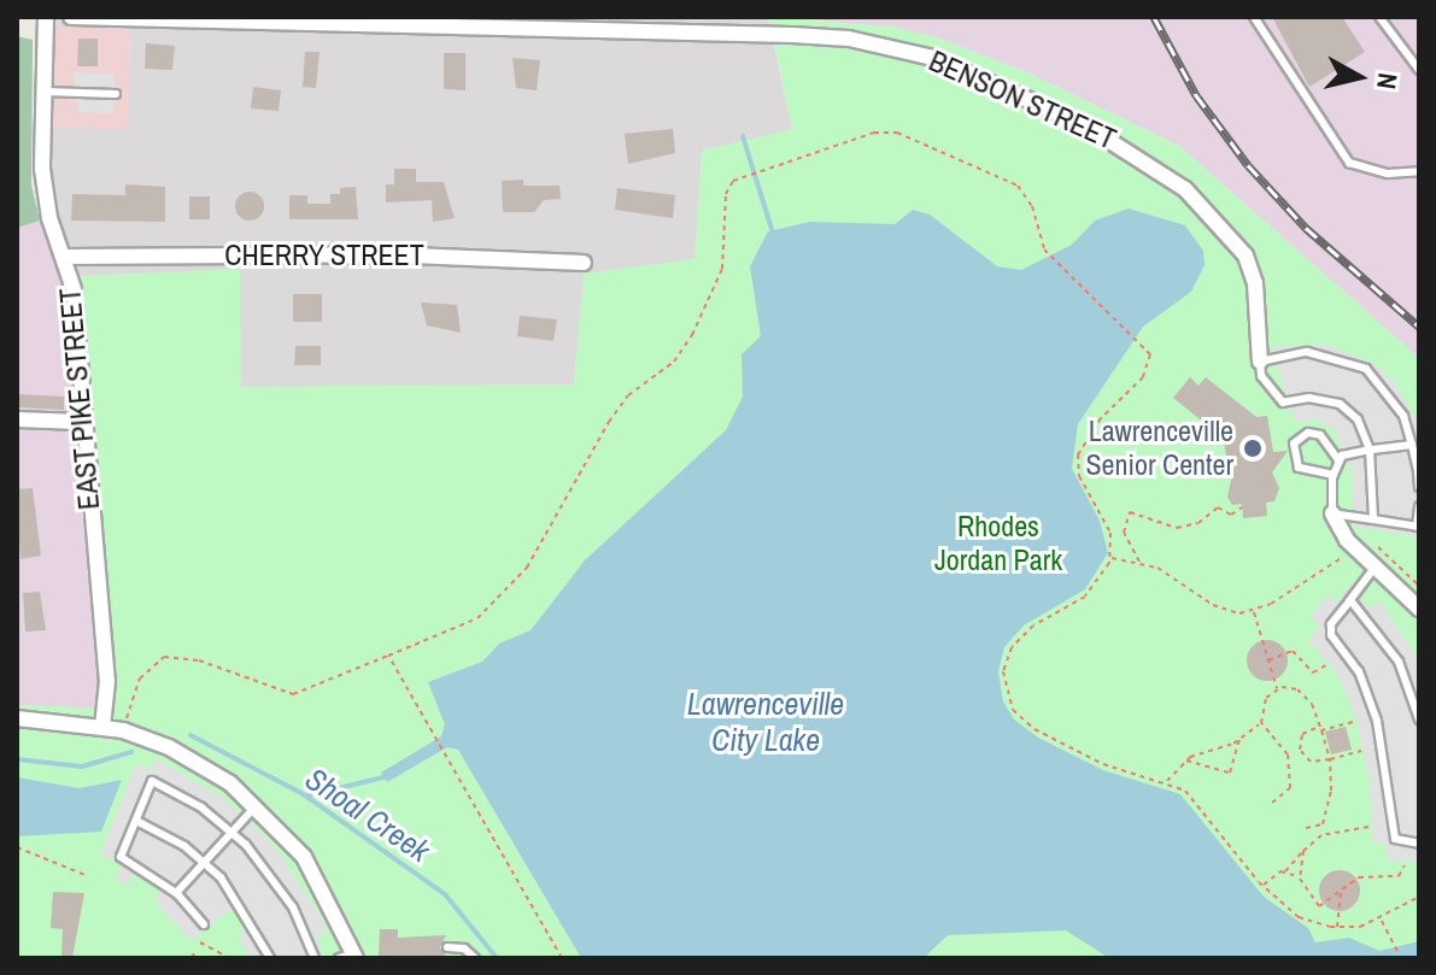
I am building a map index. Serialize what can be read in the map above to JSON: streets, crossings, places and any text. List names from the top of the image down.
{
  "streets": {
    "street": ["BENSON STREET", "CHERRY STREET", "EAST PIKE STREET"]
  },
  "crossings": [
    ["CHERRY STREET", "EAST PIKE STREET"]
  ],
  "water": ["Lawrenceville City Lake", "Shoal Creek"],
  "parks": ["Rhodes Jordan Park"],
  "places": ["Lawrenceville Senior Center"],
  "north": "right"
}
